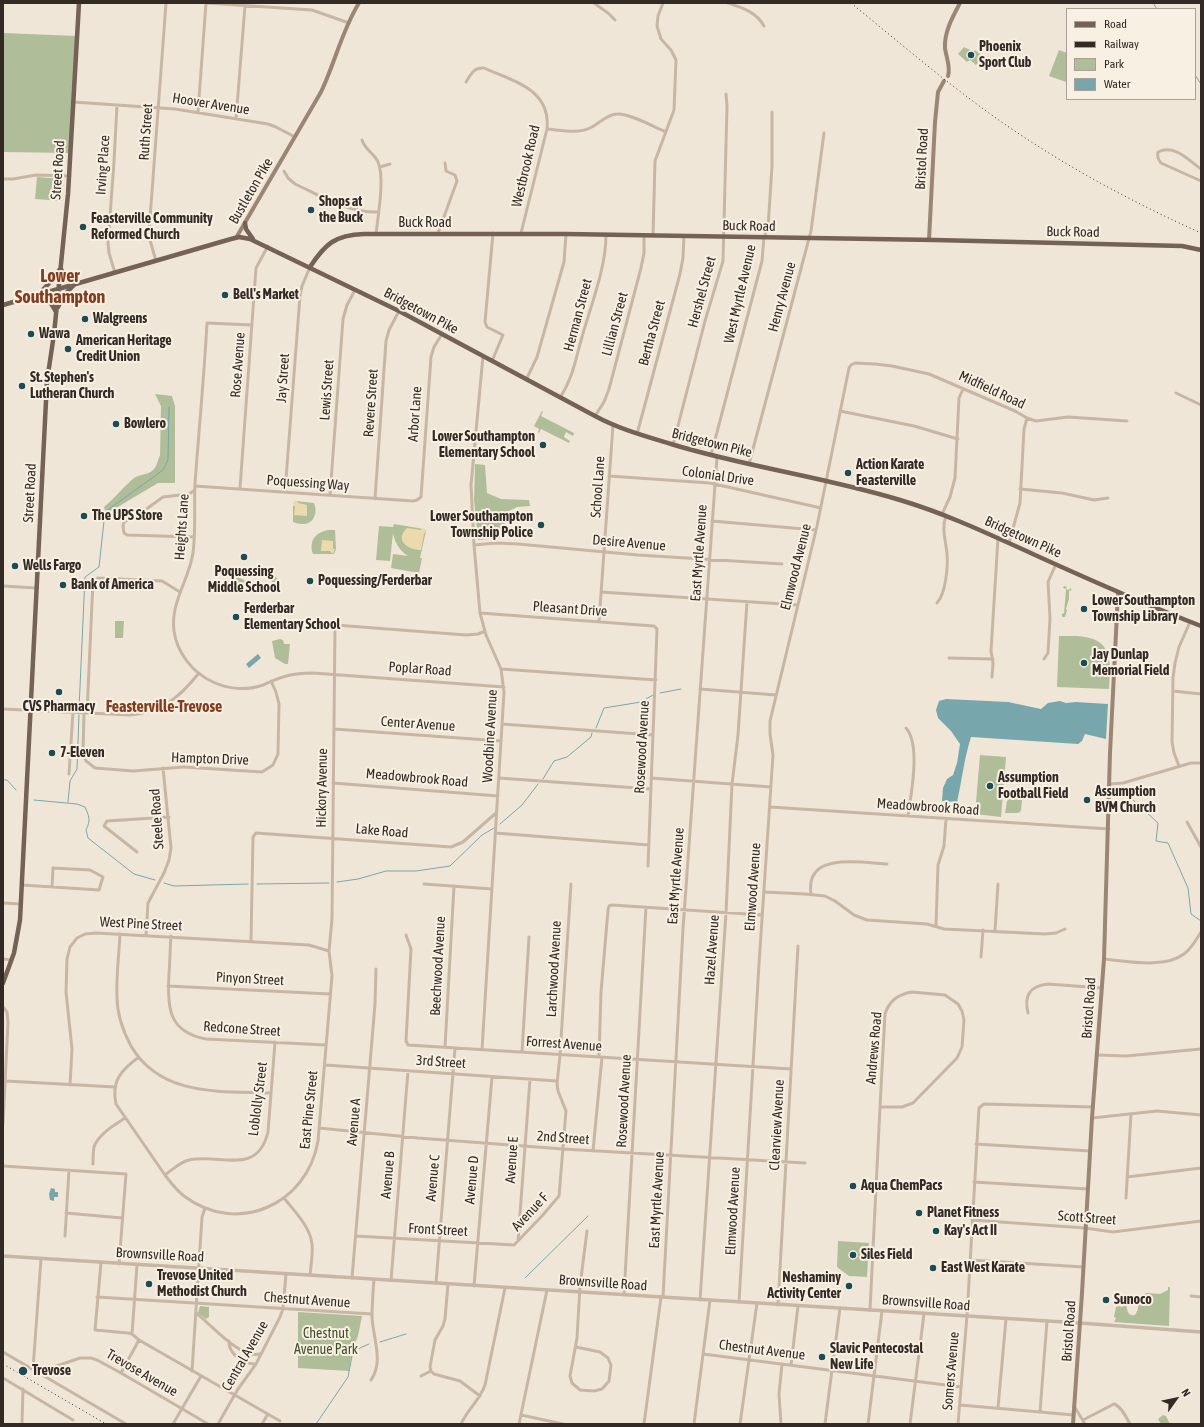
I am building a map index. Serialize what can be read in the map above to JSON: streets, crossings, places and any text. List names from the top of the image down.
{
  "streets": {
    "main road": [
      "Bristol Road",
      "Street Road",
      "Bustleton Pike",
      "Buck Road",
      "Bridgetown Pike"
    ],
    "street": [
      "Hoover Avenue",
      "Ruth Street",
      "Irving Place",
      "Westbrook Road",
      "Hershel Street",
      "West Myrtle Avenue",
      "Henry Avenue",
      "Herman Street",
      "Lillian Street",
      "Bertha Street",
      "Rose Avenue",
      "Jay Street",
      "Lewis Street",
      "Midfield Road",
      "Revere Street",
      "Arbor Lane",
      "Colonial Drive",
      "Poquessing Way",
      "School Lane",
      "Heights Lane",
      "Desire Avenue",
      "East Myrtle Avenue",
      "Elmwood Avenue",
      "Pleasant Drive",
      "Poplar Road",
      "Center Avenue",
      "Woodbine Avenue",
      "Rosewood Avenue",
      "Hampton Drive",
      "Meadowbrook Road",
      "Hickory Avenue",
      "Steele Road",
      "Lake Road",
      "West Pine Street",
      "Hazel Avenue",
      "Beechwood Avenue",
      "Larchwood Avenue",
      "Pinyon Street",
      "Redcone Street",
      "Forrest Avenue",
      "Andrews Road",
      "3rd Street",
      "Loblolly Street",
      "East Pine Street",
      "Avenue A",
      "Clearview Avenue",
      "2nd Street",
      "Avenue E",
      "Avenue B",
      "Avenue C",
      "Avenue D",
      "Avenue F",
      "Scott Street",
      "Front Street",
      "Brownsville Road",
      "Chestnut Avenue",
      "Central Avenue",
      "Somers Avenue",
      "Trevose Avenue"
    ]
  },
  "crossings": [
    ["Hoover Avenue", "Ruth Street"],
    ["Hoover Avenue", "Irving Place"],
    ["Hoover Avenue", "Street Road"],
    ["Hoover Avenue", "Bustleton Pike"],
    ["Ruth Street", "Bustleton Pike"],
    ["Bristol Road", "Buck Road"],
    ["Bristol Road", "Bridgetown Pike"],
    ["Bristol Road", "Meadowbrook Road"],
    ["Bristol Road", "Scott Street"],
    ["Bristol Road", "Brownsville Road"],
    ["Bristol Road", "Somers Avenue"],
    ["Irving Place", "Bustleton Pike"],
    ["Westbrook Road", "Buck Road"],
    ["Street Road", "Bustleton Pike"],
    ["Bustleton Pike", "Bridgetown Pike"],
    ["Buck Road", "Hershel Street"],
    ["Buck Road", "West Myrtle Avenue"],
    ["Buck Road", "Henry Avenue"],
    ["Buck Road", "Bridgetown Pike"],
    ["Buck Road", "Herman Street"],
    ["Buck Road", "Lillian Street"],
    ["Buck Road", "Bertha Street"],
    ["Buck Road", "Jay Street"],
    ["Hershel Street", "Bridgetown Pike"],
    ["West Myrtle Avenue", "Bridgetown Pike"],
    ["Henry Avenue", "Bridgetown Pike"],
    ["Bridgetown Pike", "Herman Street"],
    ["Bridgetown Pike", "Lillian Street"],
    ["Bridgetown Pike", "Bertha Street"],
    ["Bridgetown Pike", "Rose Avenue"],
    ["Bridgetown Pike", "Jay Street"],
    ["Bridgetown Pike", "Lewis Street"],
    ["Bridgetown Pike", "Revere Street"],
    ["Bridgetown Pike", "Arbor Lane"],
    ["Bridgetown Pike", "School Lane"],
    ["Bridgetown Pike", "East Myrtle Avenue"],
    ["Bridgetown Pike", "Elmwood Avenue"],
    ["Bridgetown Pike", "Woodbine Avenue"],
    ["Rose Avenue", "Poquessing Way"],
    ["Rose Avenue", "Heights Lane"],
    ["Jay Street", "Poquessing Way"],
    ["Lewis Street", "Poquessing Way"],
    ["Midfield Road", "Elmwood Avenue"],
    ["Revere Street", "Poquessing Way"],
    ["Arbor Lane", "Poquessing Way"],
    ["Colonial Drive", "School Lane"],
    ["Colonial Drive", "East Myrtle Avenue"],
    ["Colonial Drive", "Elmwood Avenue"],
    ["Poquessing Way", "Heights Lane"],
    ["School Lane", "Desire Avenue"],
    ["School Lane", "Pleasant Drive"],
    ["Heights Lane", "Poplar Road"],
    ["Heights Lane", "Hampton Drive"],
    ["Heights Lane", "Hickory Avenue"],
    ["Desire Avenue", "East Myrtle Avenue"],
    ["Desire Avenue", "Woodbine Avenue"],
    ["East Myrtle Avenue", "Forrest Avenue"],
    ["East Myrtle Avenue", "2nd Street"],
    ["East Myrtle Avenue", "Brownsville Road"],
    ["Elmwood Avenue", "Meadowbrook Road"],
    ["Elmwood Avenue", "Forrest Avenue"],
    ["Elmwood Avenue", "2nd Street"],
    ["Elmwood Avenue", "Brownsville Road"],
    ["Pleasant Drive", "Woodbine Avenue"],
    ["Pleasant Drive", "Rosewood Avenue"],
    ["Poplar Road", "Woodbine Avenue"],
    ["Poplar Road", "Hickory Avenue"],
    ["Center Avenue", "Woodbine Avenue"],
    ["Center Avenue", "Hickory Avenue"],
    ["Woodbine Avenue", "Meadowbrook Road"],
    ["Woodbine Avenue", "Lake Road"],
    ["Woodbine Avenue", "Forrest Avenue"],
    ["Rosewood Avenue", "Forrest Avenue"],
    ["Rosewood Avenue", "2nd Street"],
    ["Rosewood Avenue", "Brownsville Road"],
    ["Hampton Drive", "Steele Road"],
    ["Meadowbrook Road", "Hickory Avenue"],
    ["Hickory Avenue", "Lake Road"],
    ["Hickory Avenue", "West Pine Street"],
    ["Hickory Avenue", "East Pine Street"],
    ["Steele Road", "West Pine Street"],
    ["Lake Road", "West Pine Street"],
    ["West Pine Street", "Redcone Street"],
    ["West Pine Street", "East Pine Street"],
    ["Hazel Avenue", "Forrest Avenue"],
    ["Hazel Avenue", "2nd Street"],
    ["Hazel Avenue", "Brownsville Road"],
    ["Beechwood Avenue", "Forrest Avenue"],
    ["Larchwood Avenue", "Forrest Avenue"],
    ["Larchwood Avenue", "Avenue F"],
    ["Pinyon Street", "Redcone Street"],
    ["Pinyon Street", "East Pine Street"],
    ["Redcone Street", "Loblolly Street"],
    ["Redcone Street", "East Pine Street"],
    ["Forrest Avenue", "Clearview Avenue"],
    ["Forrest Avenue", "Avenue F"],
    ["Andrews Road", "Brownsville Road"],
    ["3rd Street", "East Pine Street"],
    ["3rd Street", "Avenue A"],
    ["3rd Street", "Avenue E"],
    ["3rd Street", "Avenue B"],
    ["3rd Street", "Avenue C"],
    ["3rd Street", "Avenue D"],
    ["3rd Street", "Avenue F"],
    ["Loblolly Street", "East Pine Street"],
    ["East Pine Street", "2nd Street"],
    ["Avenue A", "2nd Street"],
    ["Avenue A", "Front Street"],
    ["Avenue A", "Brownsville Road"],
    ["Clearview Avenue", "2nd Street"],
    ["Clearview Avenue", "Brownsville Road"],
    ["2nd Street", "Avenue E"],
    ["2nd Street", "Avenue B"],
    ["2nd Street", "Avenue C"],
    ["2nd Street", "Avenue D"],
    ["2nd Street", "Avenue F"],
    ["Avenue E", "Avenue F"],
    ["Avenue E", "Front Street"],
    ["Avenue B", "Front Street"],
    ["Avenue B", "Brownsville Road"],
    ["Avenue C", "Front Street"],
    ["Avenue C", "Brownsville Road"],
    ["Avenue D", "Front Street"],
    ["Avenue D", "Brownsville Road"],
    ["Avenue F", "Front Street"],
    ["Scott Street", "Somers Avenue"],
    ["Brownsville Road", "Central Avenue"],
    ["Brownsville Road", "Somers Avenue"],
    ["Chestnut Avenue", "Central Avenue"],
    ["Chestnut Avenue", "Somers Avenue"]
  ],
  "districts": ["Lower Southampton", "Feasterville-Trevose"],
  "parks": ["Chestnut Avenue Park"],
  "places": [
    "Phoenix Sport Club",
    "Shops at the Buck",
    "Feasterville Community Reformed Church",
    "Bell's Market",
    "Walgreens",
    "Wawa",
    "American Heritage Credit Union",
    "St. Stephen's Lutheran Church",
    "Bowlero",
    "Lower Southampton Elementary School",
    "Action Karate Feasterville",
    "The UPS Store",
    "Lower Southampton Township Police",
    "Poquessing Middle School",
    "Wells Fargo",
    "Poquessing/Ferderbar",
    "Bank of America",
    "Lower Southampton Township Library",
    "Ferderbar Elementary School",
    "Jay Dunlap Memorial Field",
    "CVS Pharmacy",
    "7-Eleven",
    "Assumption Football Field",
    "Assumption BVM Church",
    "Aqua ChemPacs",
    "Planet Fitness",
    "Kay's Act II",
    "Siles Field",
    "East West Karate",
    "Trevose United Methodist Church",
    "Neshaminy Activity Center",
    "Sunoco",
    "Slavic Pentecostal New Life",
    "Trevose"
  ],
  "legend": [
    "Road",
    "Railway",
    "Park",
    "Water"
  ],
  "north": "top right"
}
